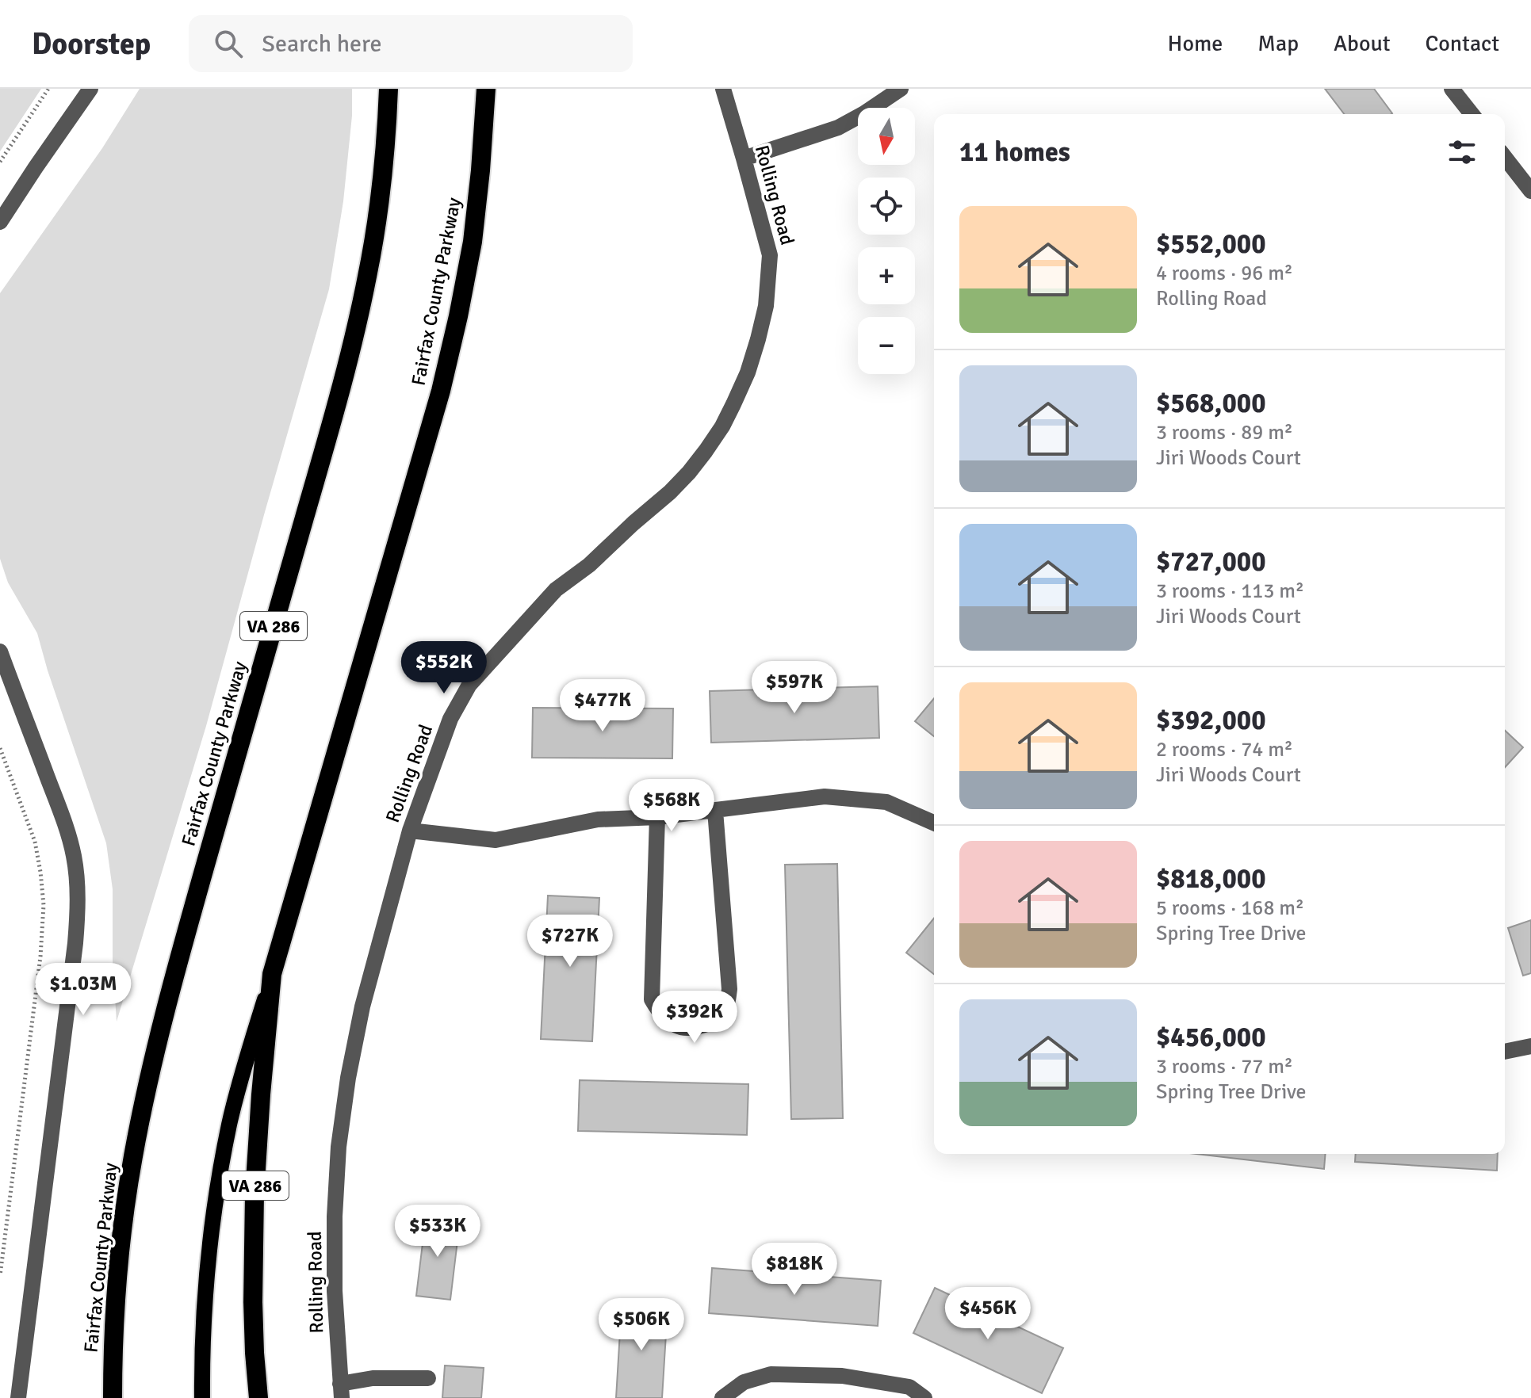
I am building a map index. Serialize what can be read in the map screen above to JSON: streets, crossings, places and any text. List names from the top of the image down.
{
  "streets": {
    "highway": ["Fairfax County Parkway", "VA 286"],
    "street": ["Rolling Road"]
  },
  "crossings": [
    ["Fairfax County Parkway", "VA 286"]
  ],
  "north": "bottom",
  "page": {
    "header": "Doorstep",
    "search": "Search here",
    "nav": [
      "Home",
      "Map",
      "About",
      "Contact"
    ],
    "map_buttons": ["+", "−"],
    "heading": "11 homes",
    "list": [
      {
        "name": "$552,000",
        "note": "4 rooms · 96 m² · Rolling Road"
      },
      {
        "name": "$568,000",
        "note": "3 rooms · 89 m² · Jiri Woods Court"
      },
      {
        "name": "$727,000",
        "note": "3 rooms · 113 m² · Jiri Woods Court"
      },
      {
        "name": "$392,000",
        "note": "2 rooms · 74 m² · Jiri Woods Court"
      },
      {
        "name": "$818,000",
        "note": "5 rooms · 168 m² · Spring Tree Drive"
      },
      {
        "name": "$456,000",
        "note": "3 rooms · 77 m² · Spring Tree Drive"
      }
    ],
    "price": [
      "$552K",
      "$597K",
      "$477K",
      "$568K",
      "$727K",
      "$1.03M",
      "$392K",
      "$533K",
      "$818K",
      "$456K",
      "$506K"
    ]
  }
}
